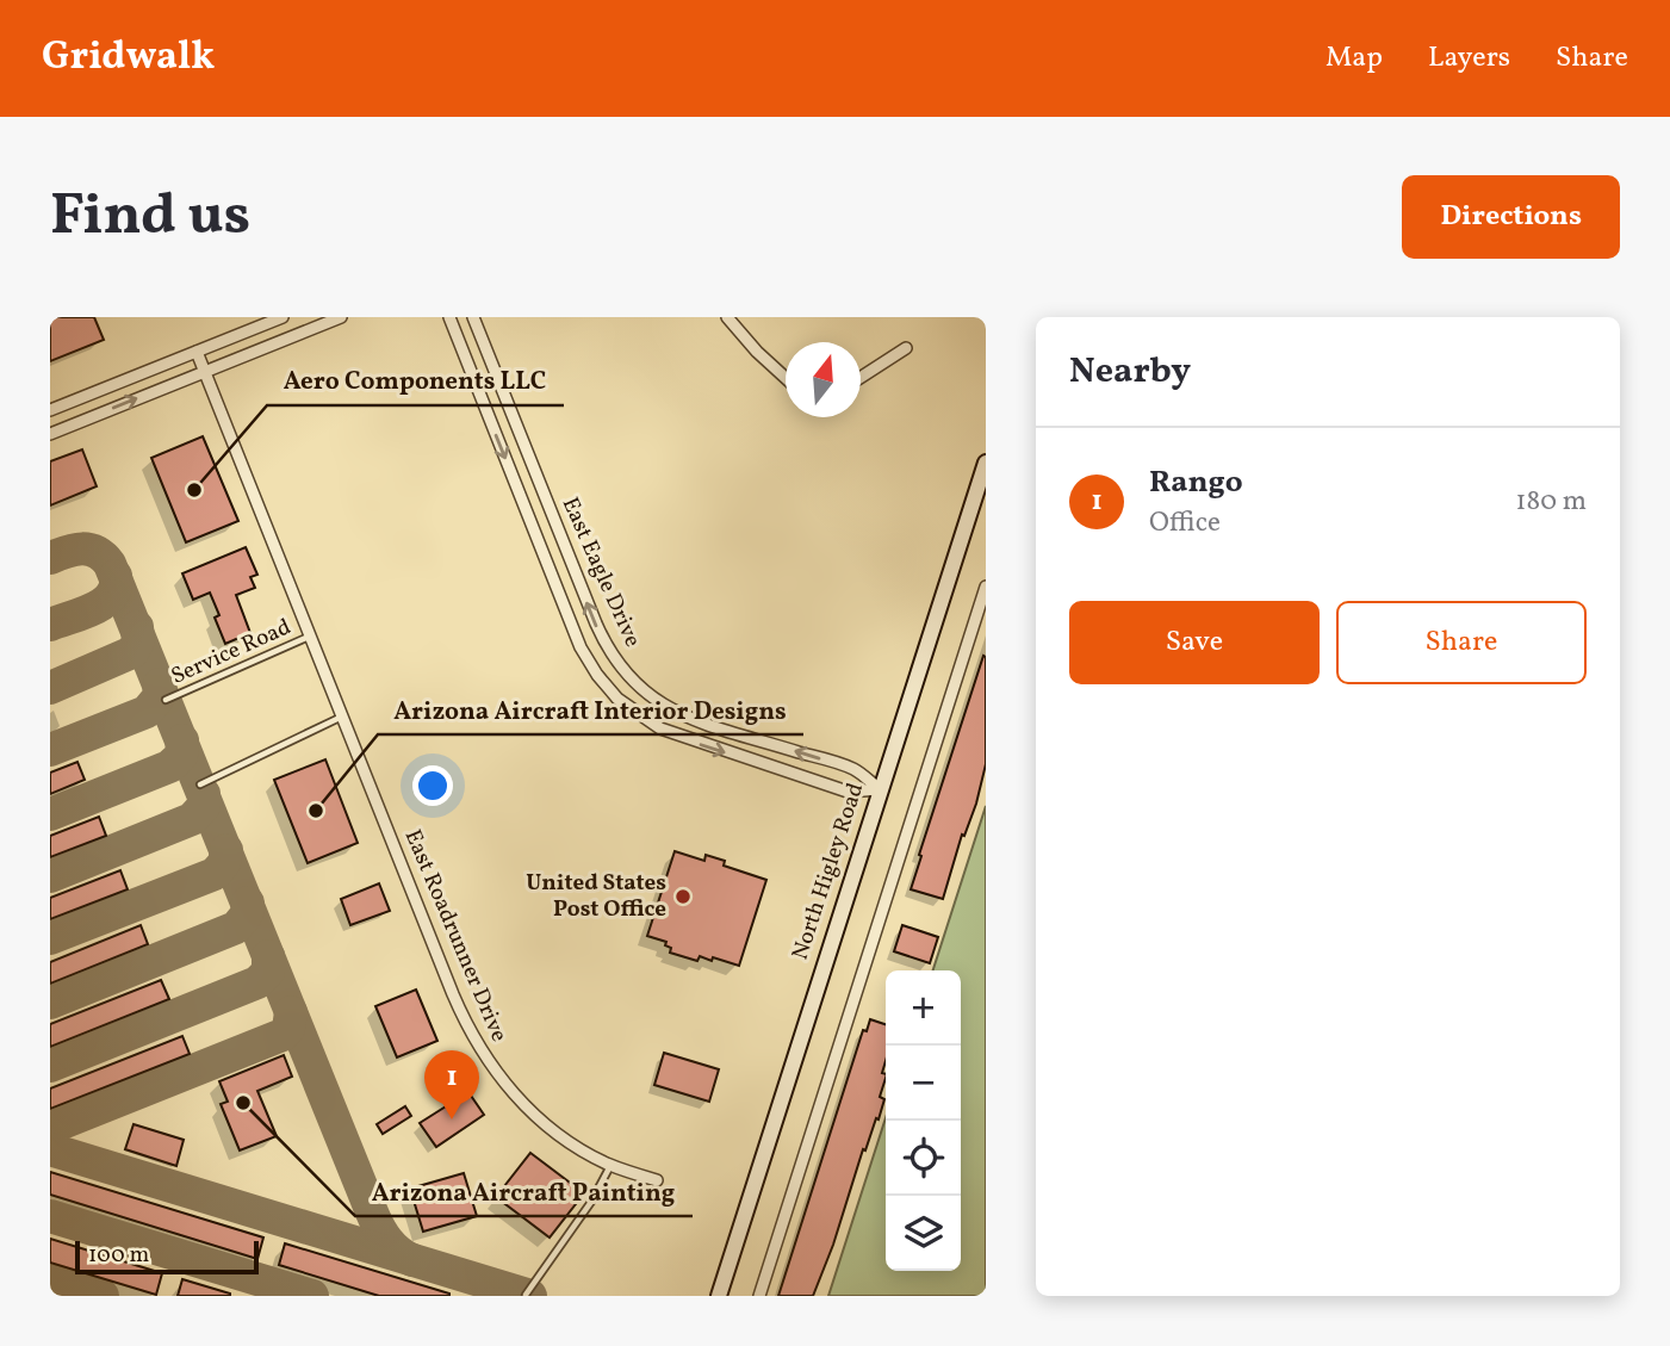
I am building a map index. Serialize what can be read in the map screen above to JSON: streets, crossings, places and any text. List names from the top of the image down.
{
  "streets": {
    "main road": ["North Higley Road"],
    "street": ["East Eagle Drive", "East Roadrunner Drive"],
    "lane": ["Service Road"]
  },
  "crossings": [
    ["East Eagle Drive", "North Higley Road"],
    ["Service Road", "East Roadrunner Drive"]
  ],
  "places": [
    "Aero Components LLC",
    "Arizona Aircraft Interior Designs",
    "United States Post Office",
    "Arizona Aircraft Painting"
  ],
  "scale_bar": "100 m",
  "north": "top",
  "page": {
    "header": "Gridwalk",
    "nav": ["Map", "Layers", "Share"],
    "buttons": [
      "Directions",
      ["Save", "Share"]
    ],
    "title": "Find us",
    "heading": "Nearby",
    "list": [
      {
        "mark": "1",
        "name": "Rango",
        "note": "Office",
        "value": "180 m"
      }
    ],
    "map_buttons": ["+", "−"],
    "pins": "1",
    "scale": "100 m"
  }
}
